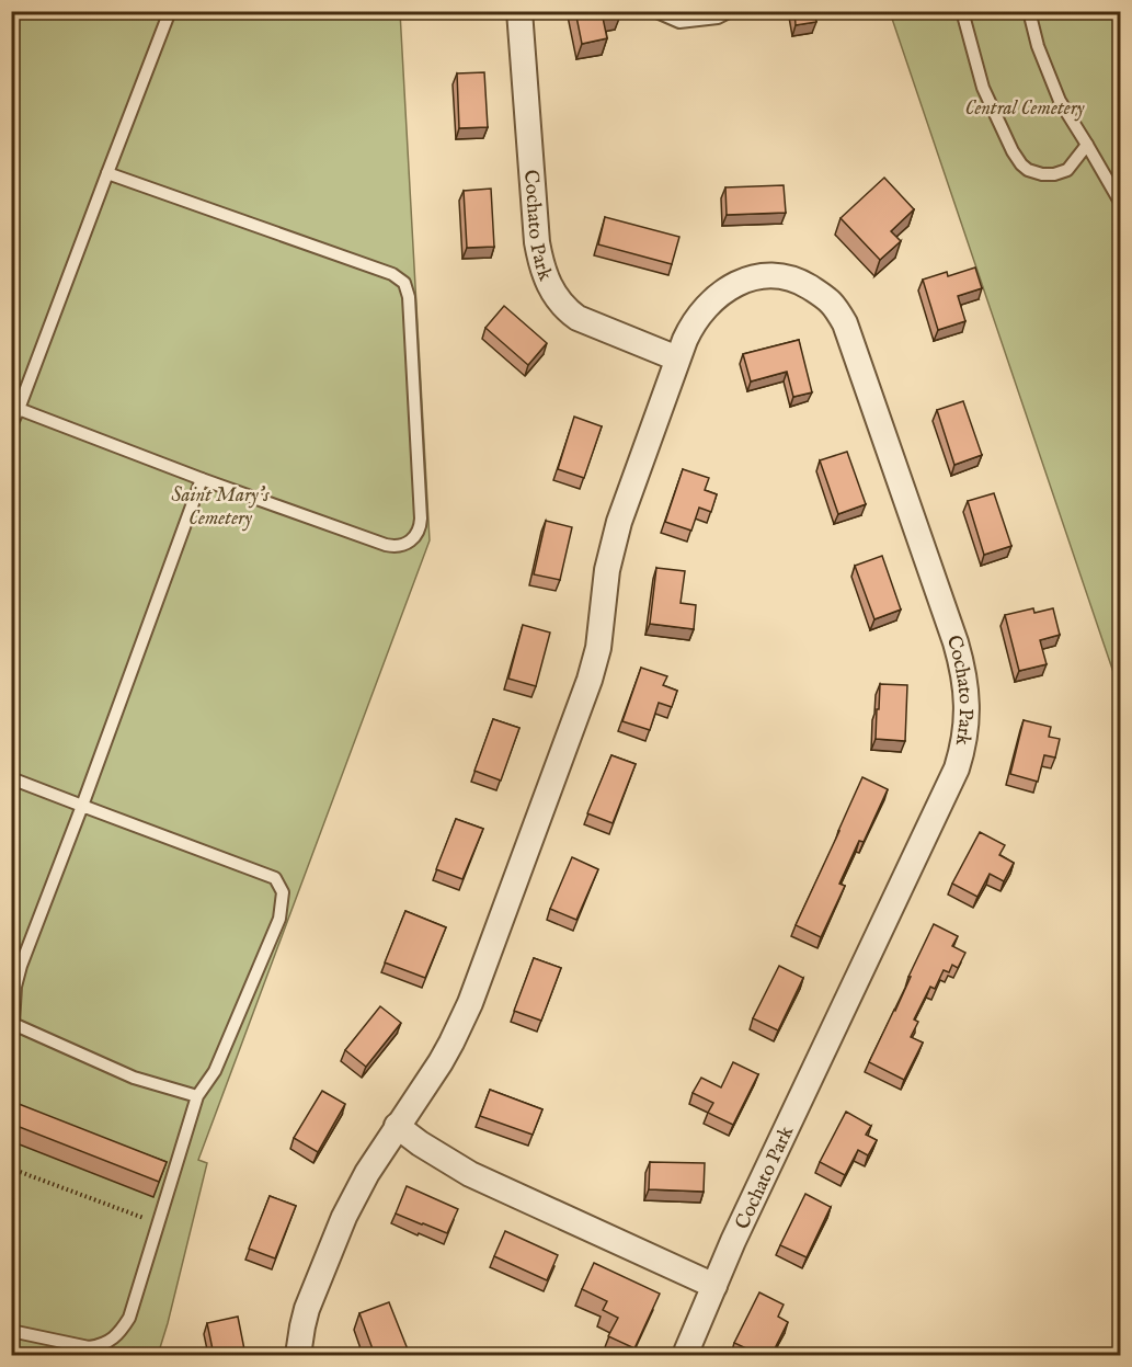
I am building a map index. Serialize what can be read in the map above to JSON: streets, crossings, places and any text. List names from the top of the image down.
{
  "streets": {
    "street": ["Cochato Park"]
  },
  "parks": ["Central Cemetery", "Saint Mary's Cemetery"]
}
